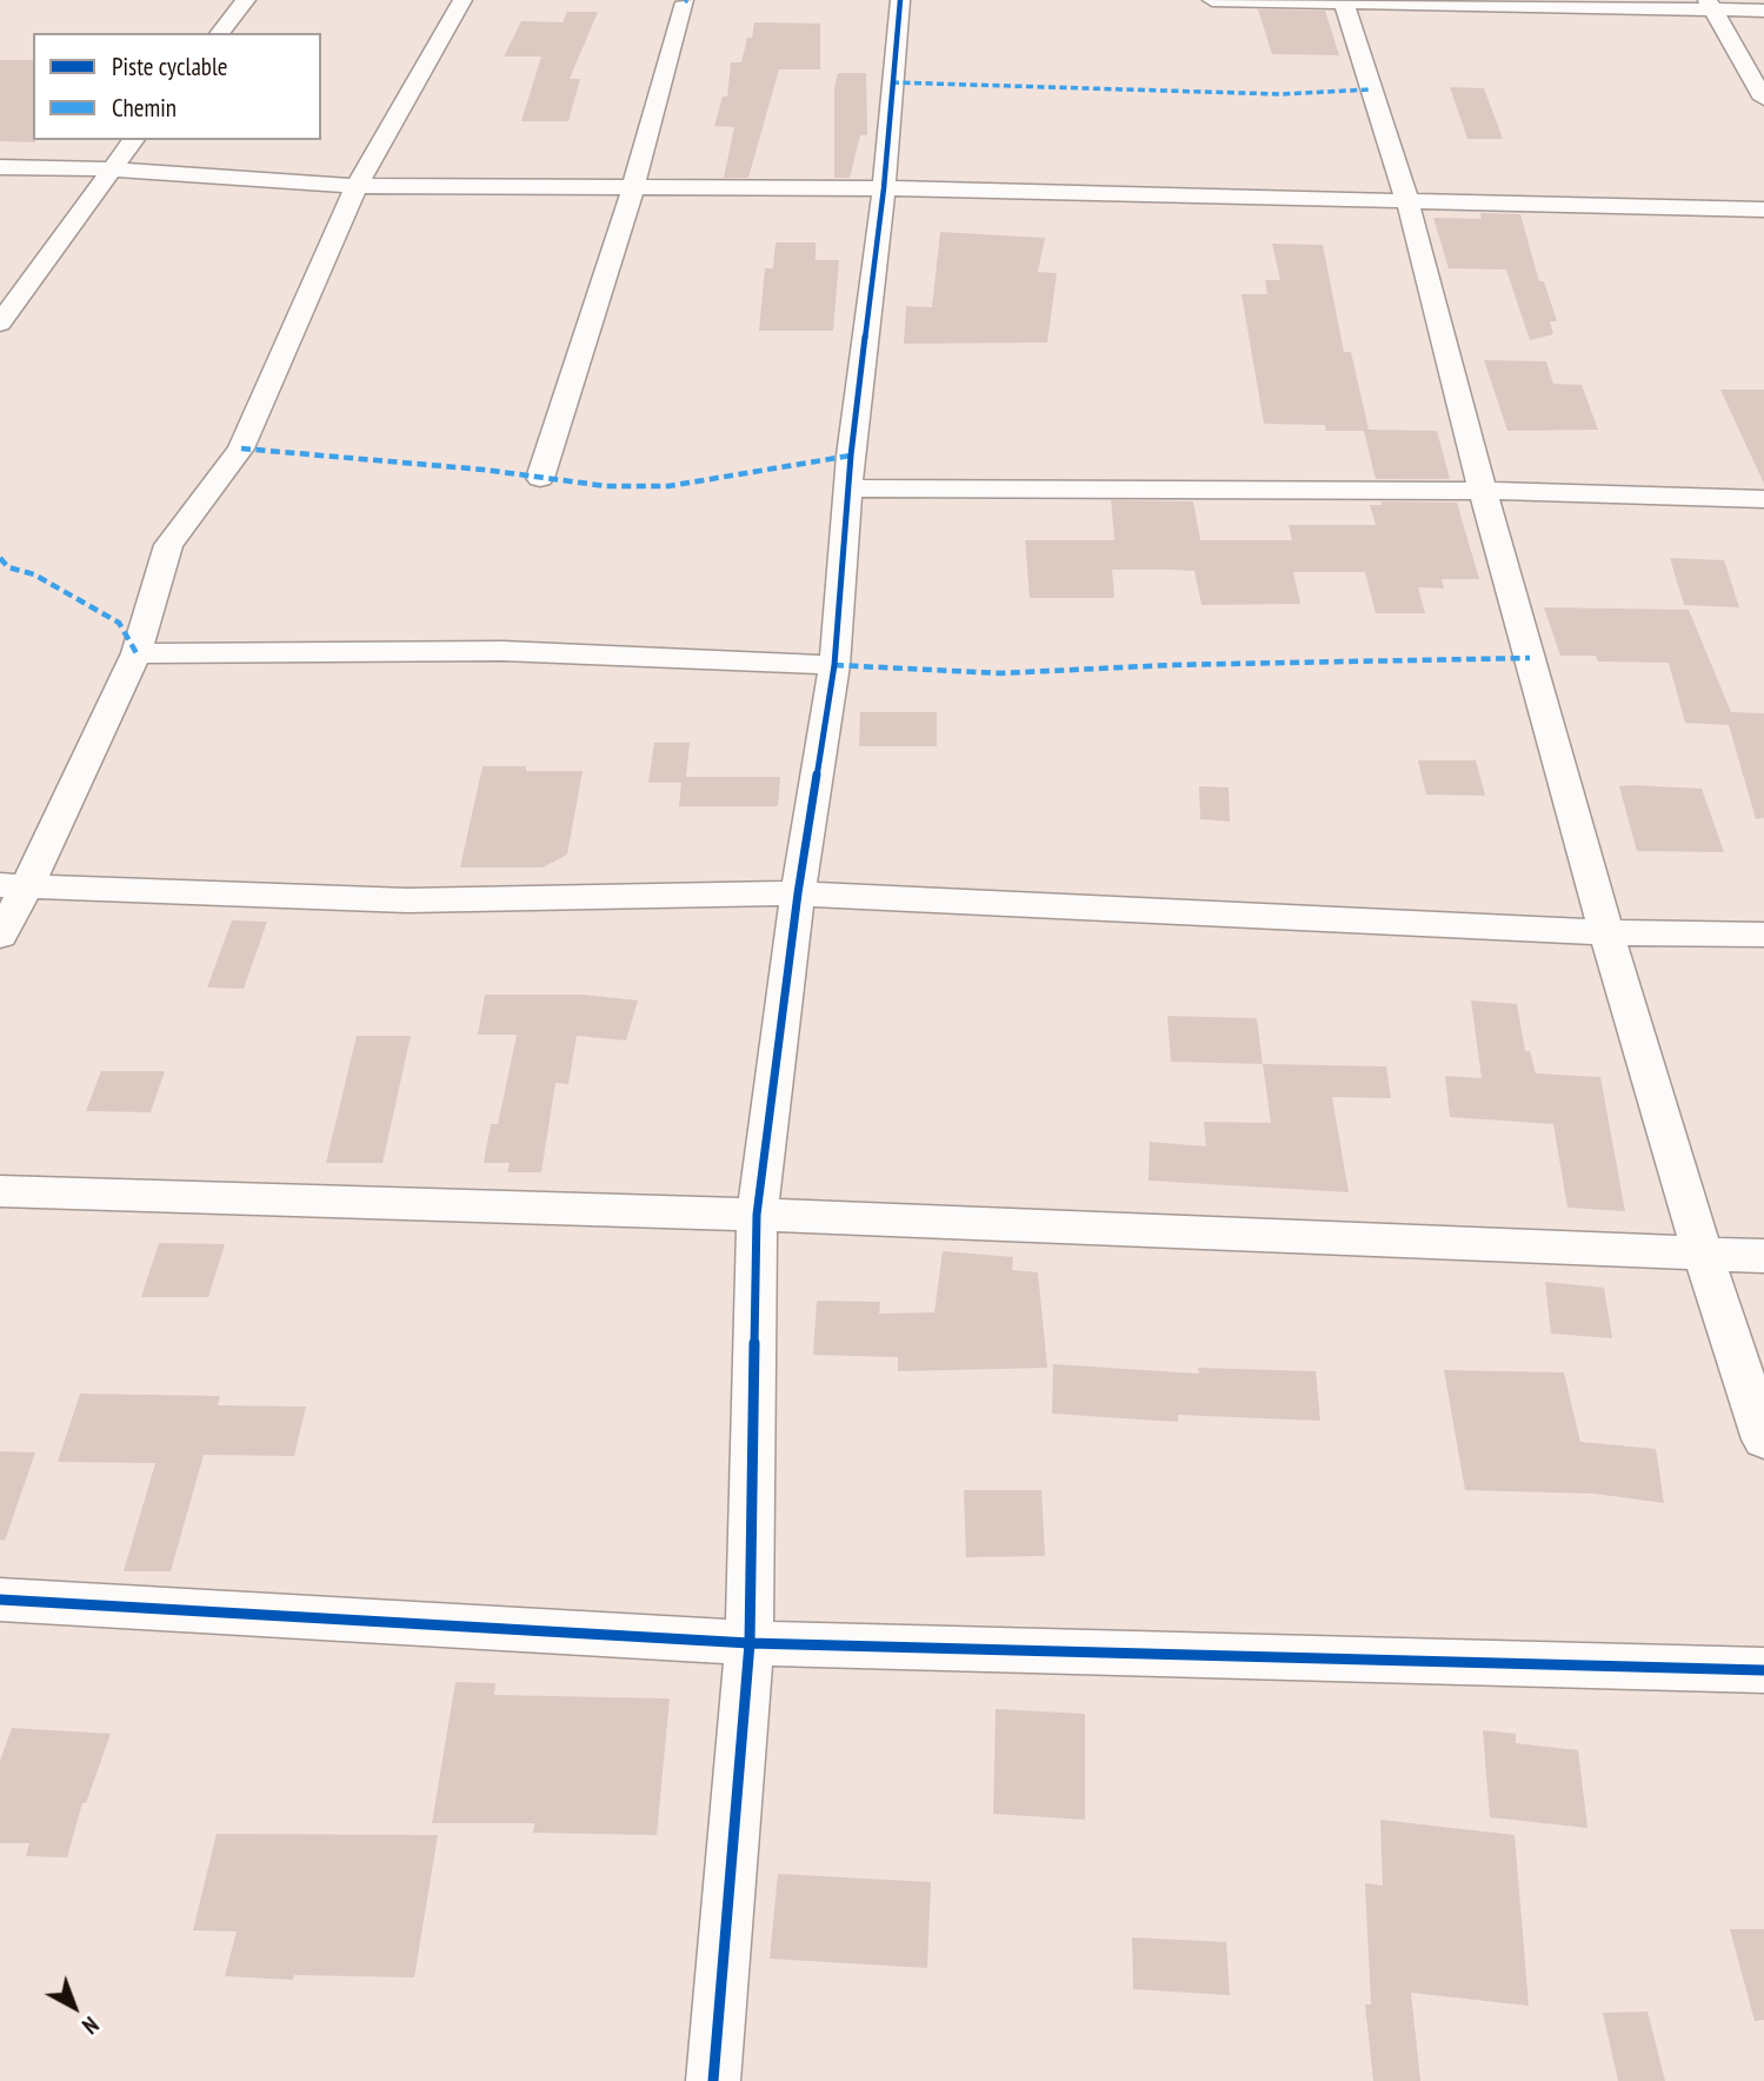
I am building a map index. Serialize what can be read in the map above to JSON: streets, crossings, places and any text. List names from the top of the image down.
{
  "legend": ["Piste cyclable", "Chemin"],
  "north": "bottom right"
}
